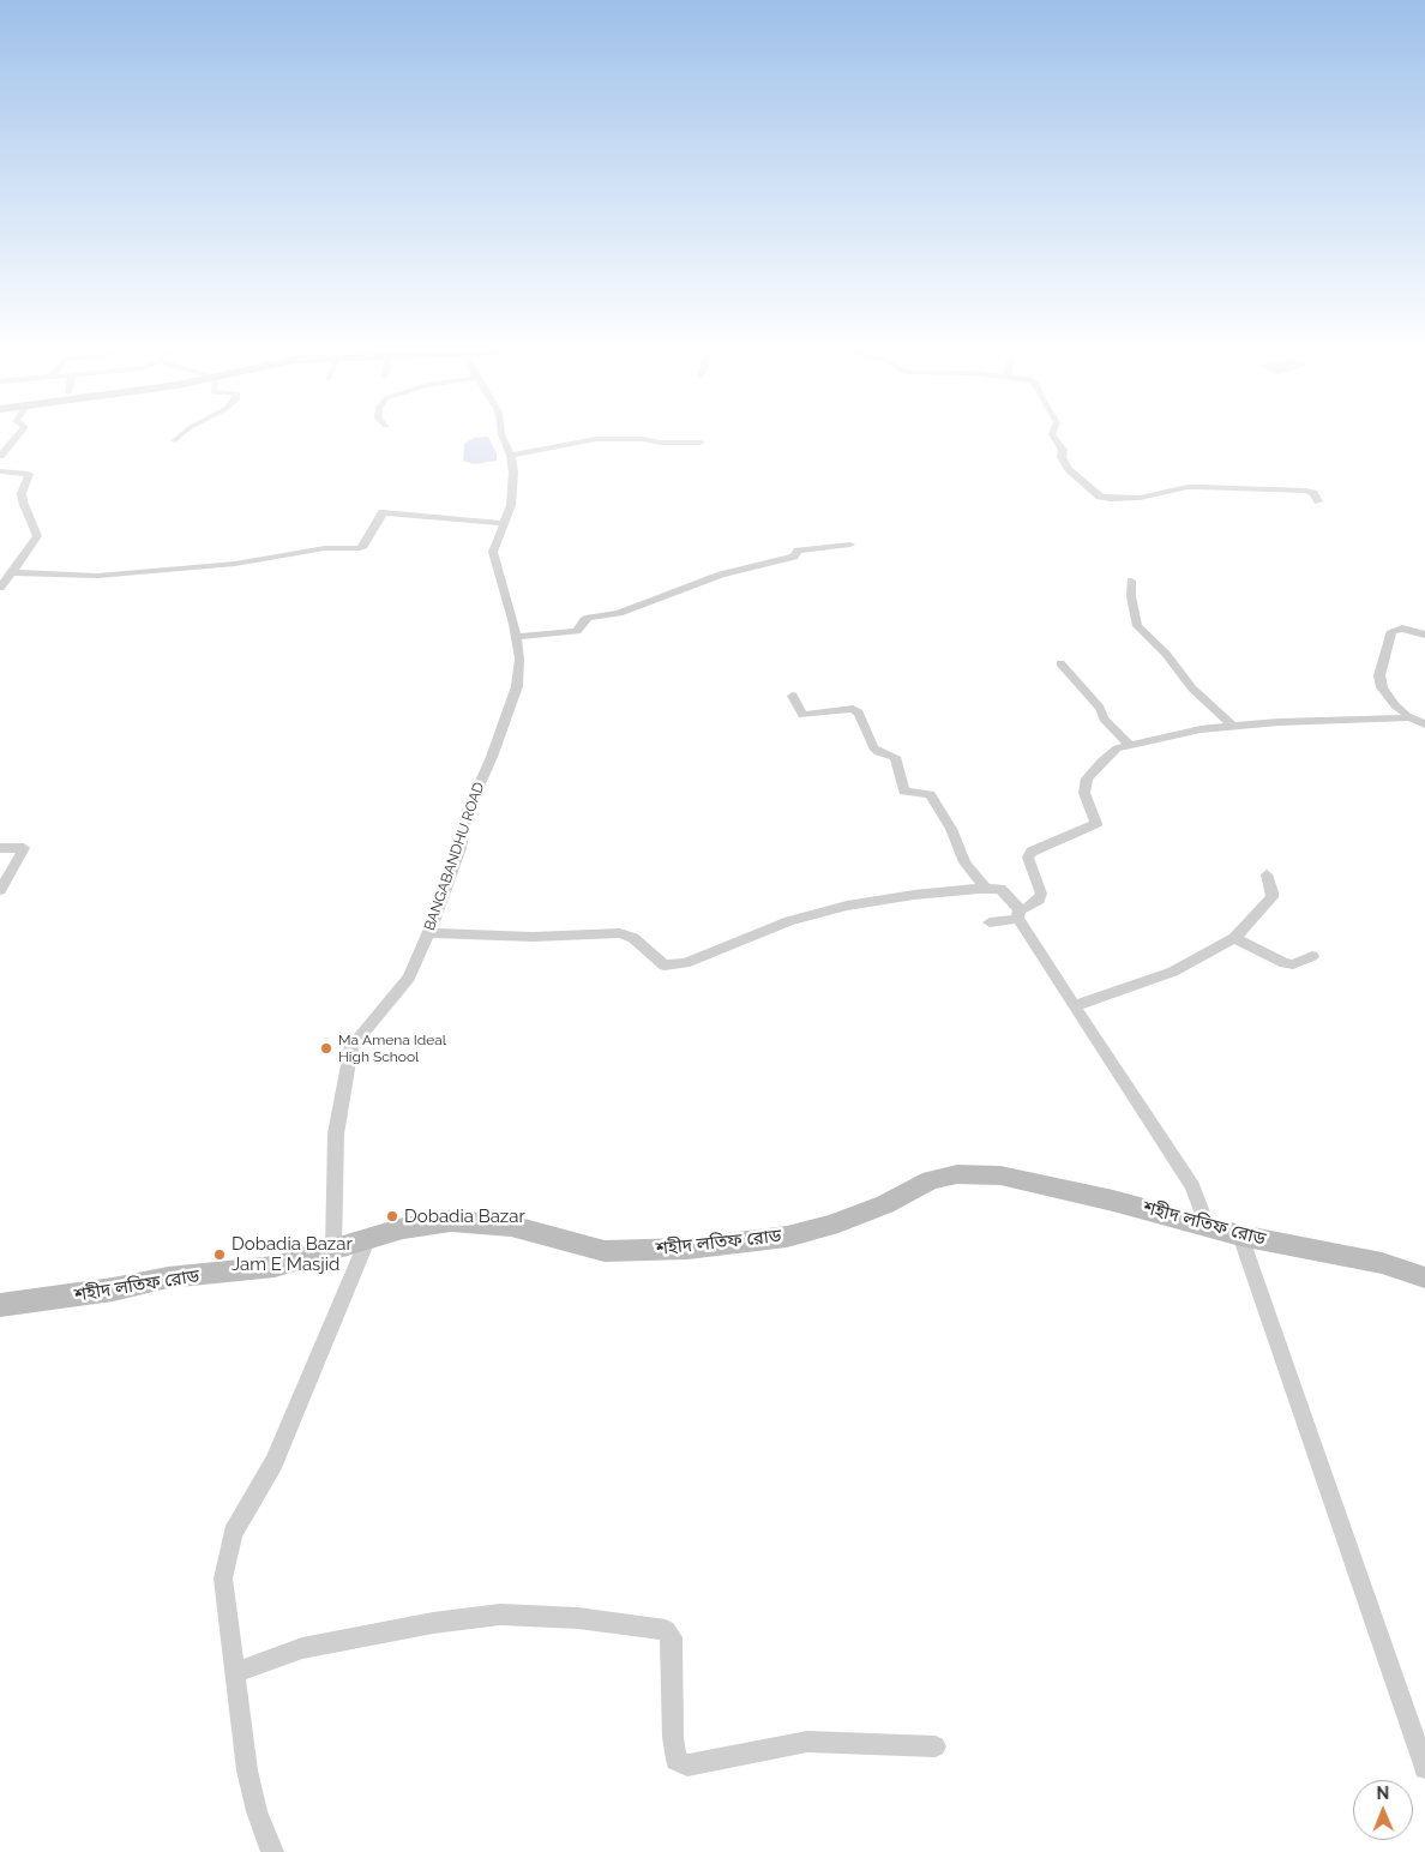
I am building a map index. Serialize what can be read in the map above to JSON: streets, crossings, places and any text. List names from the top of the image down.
{
  "streets": {
    "street": ["BANGABANDHU ROAD", "শহীদ লতিফ রোড"]
  },
  "crossings": [
    ["BANGABANDHU ROAD", "শহীদ লতিফ রোড"]
  ],
  "places": ["Ma Amena Ideal High School", "Dobadia Bazar", "Dobadia Bazar Jam E Masjid"],
  "north": "top"
}
